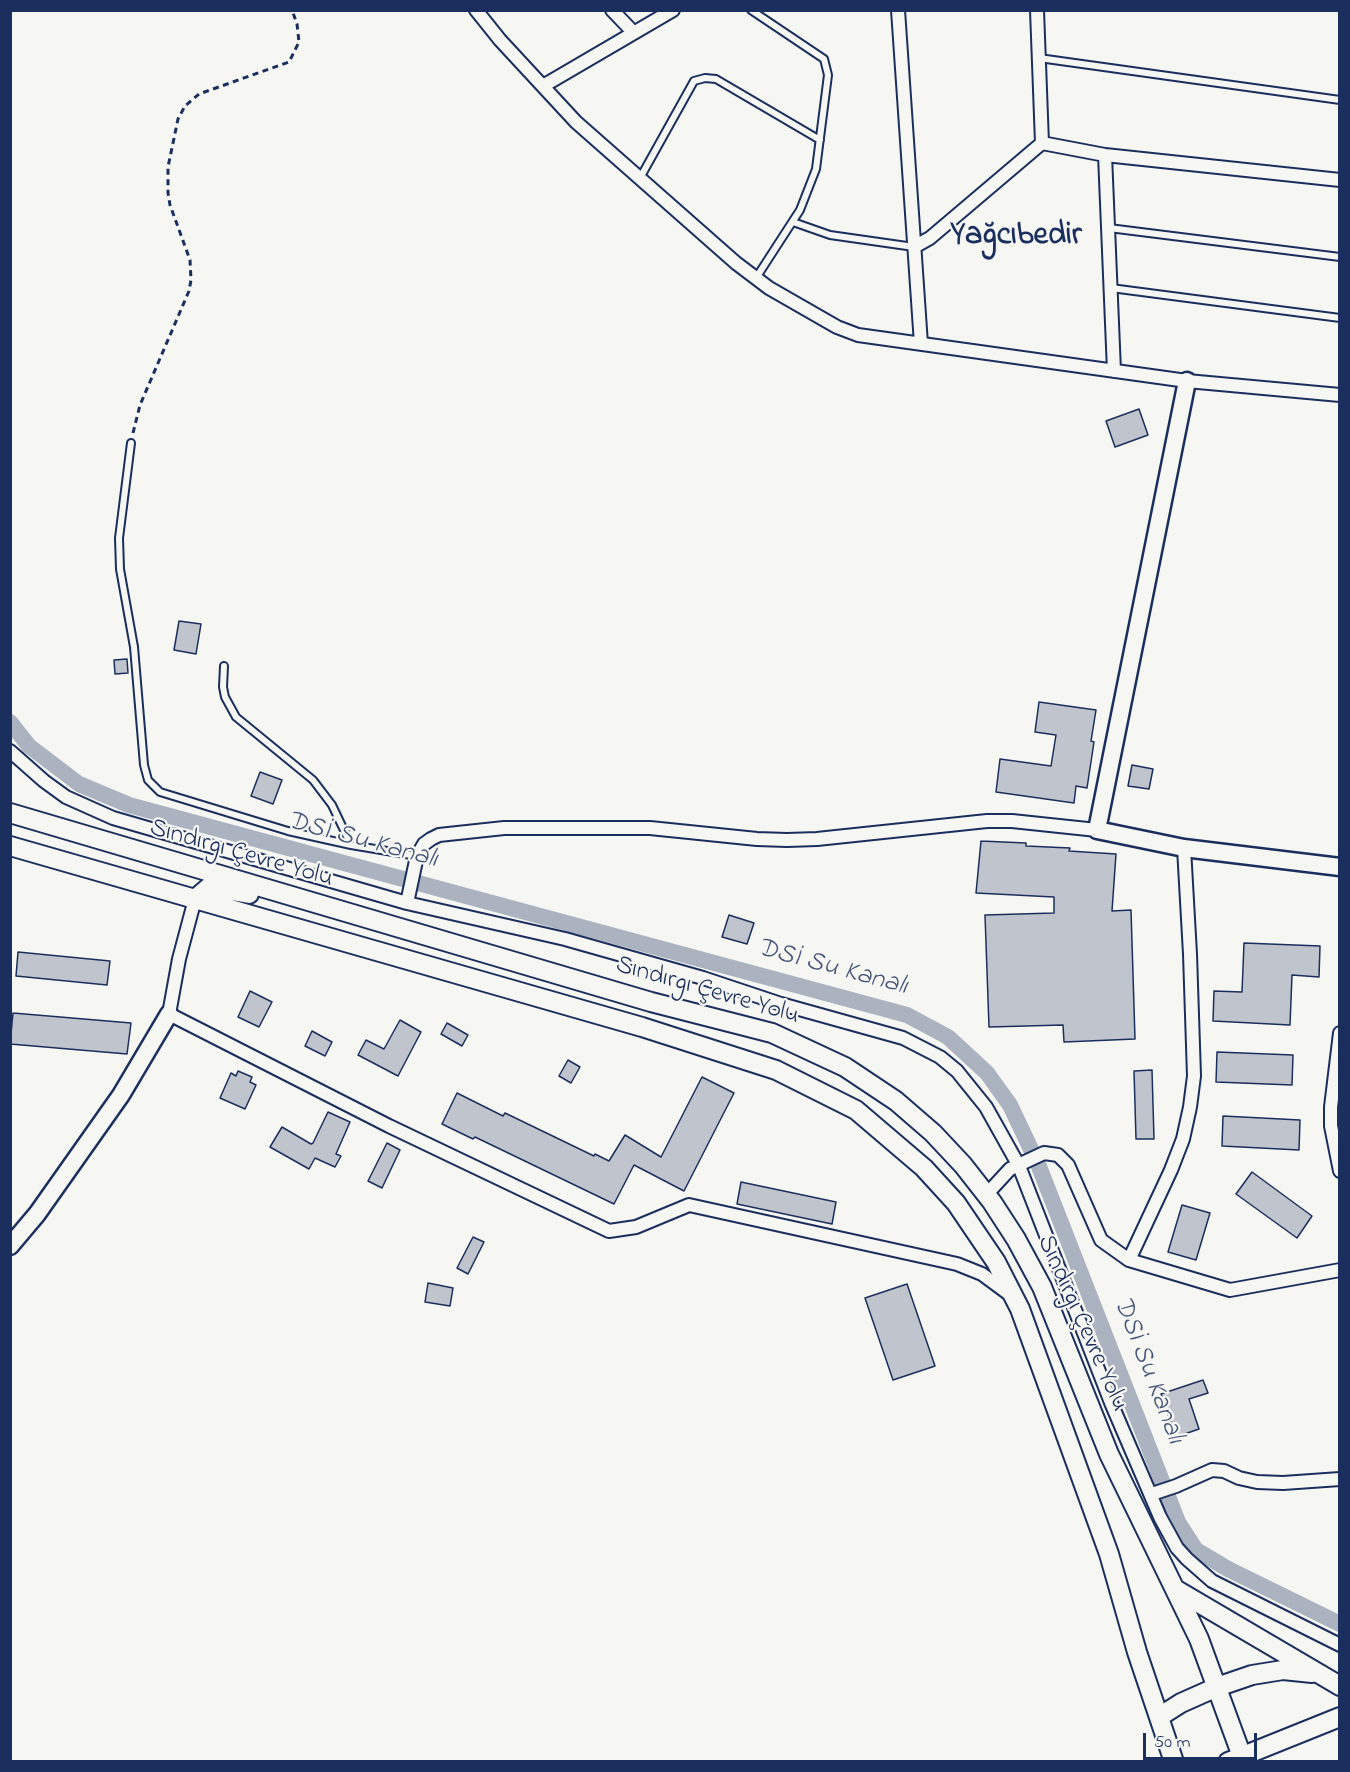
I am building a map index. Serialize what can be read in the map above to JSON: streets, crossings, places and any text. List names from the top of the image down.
{
  "streets": {
    "main road": ["Sındırgı Çevre Yolu"]
  },
  "districts": ["Yağcıbedir"],
  "water": ["DSİ Su Kanalı"],
  "scale_bar": "50 m"
}
